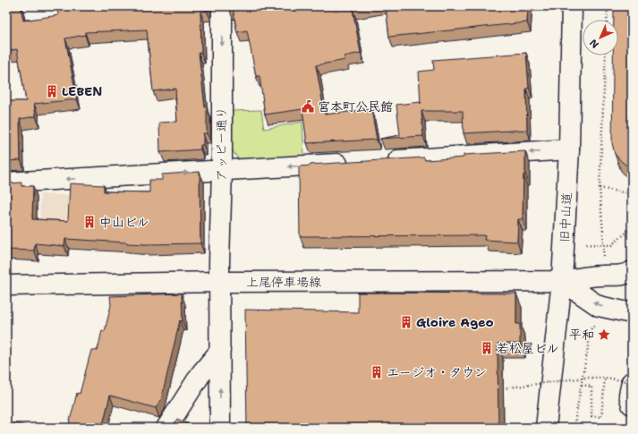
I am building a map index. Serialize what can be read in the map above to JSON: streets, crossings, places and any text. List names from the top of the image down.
{
  "streets": {
    "street": ["アッピー通り", "旧中山道", "上尾停車場線"]
  },
  "crossings": [
    ["アッピー通り", "上尾停車場線"],
    ["旧中山道", "上尾停車場線"]
  ],
  "places": {
    "building": [
      "LEBEN",
      "中山ビル",
      "Gloire Ageo",
      "若松屋ビル",
      "エージオ・タウン"
    ],
    "public building": ["宮本町公民館"],
    "place": ["平和"]
  },
  "north": "bottom left"
}
